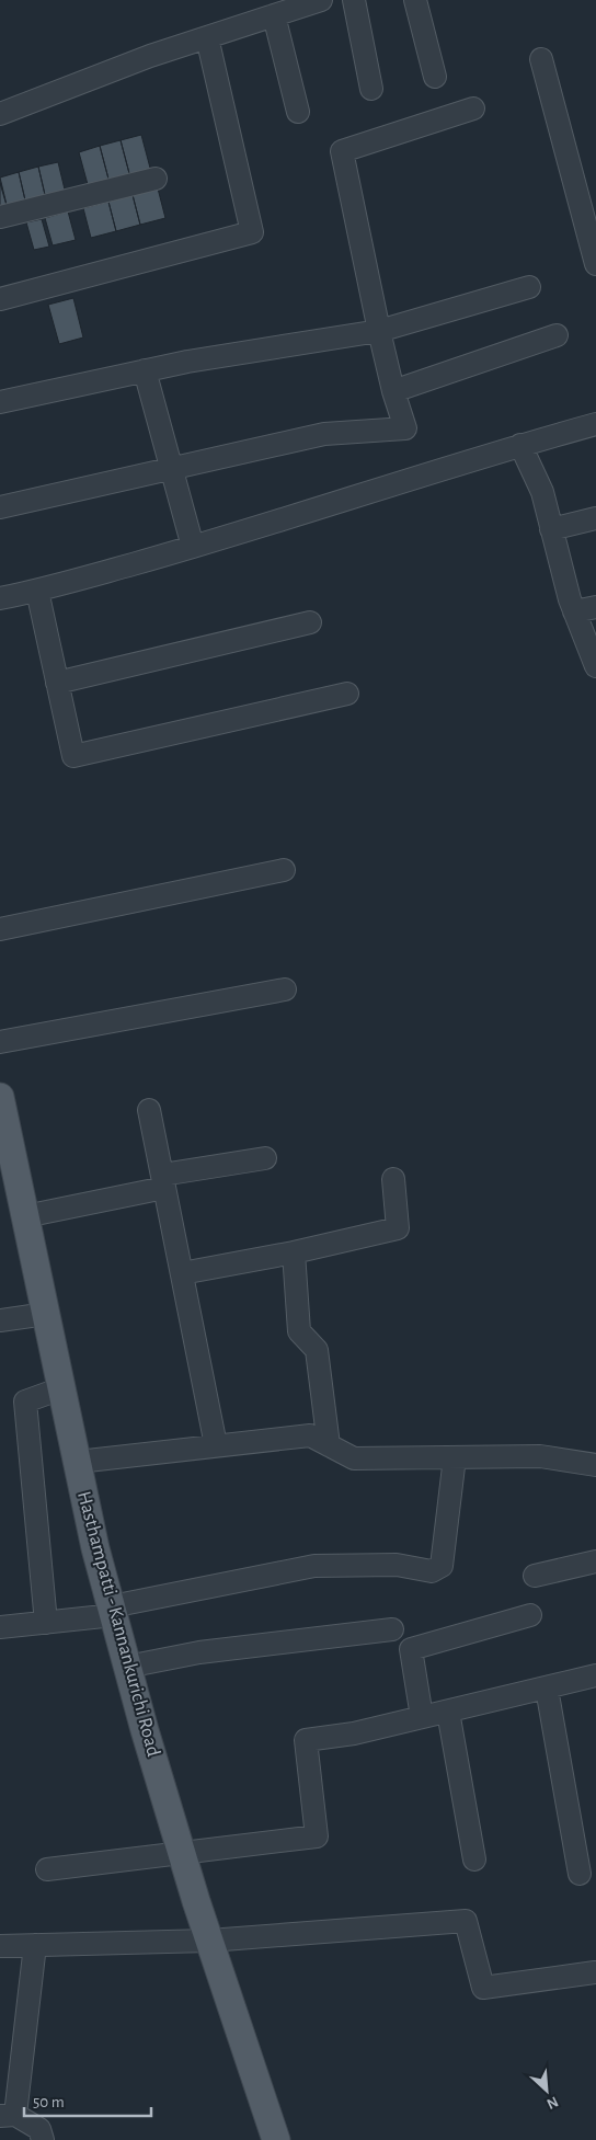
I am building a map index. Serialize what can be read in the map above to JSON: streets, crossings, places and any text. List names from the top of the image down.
{
  "streets": {
    "main road": ["Hasthampatti - Kannankurichi Road"]
  },
  "scale_bar": "50 m",
  "north": "bottom right"
}
